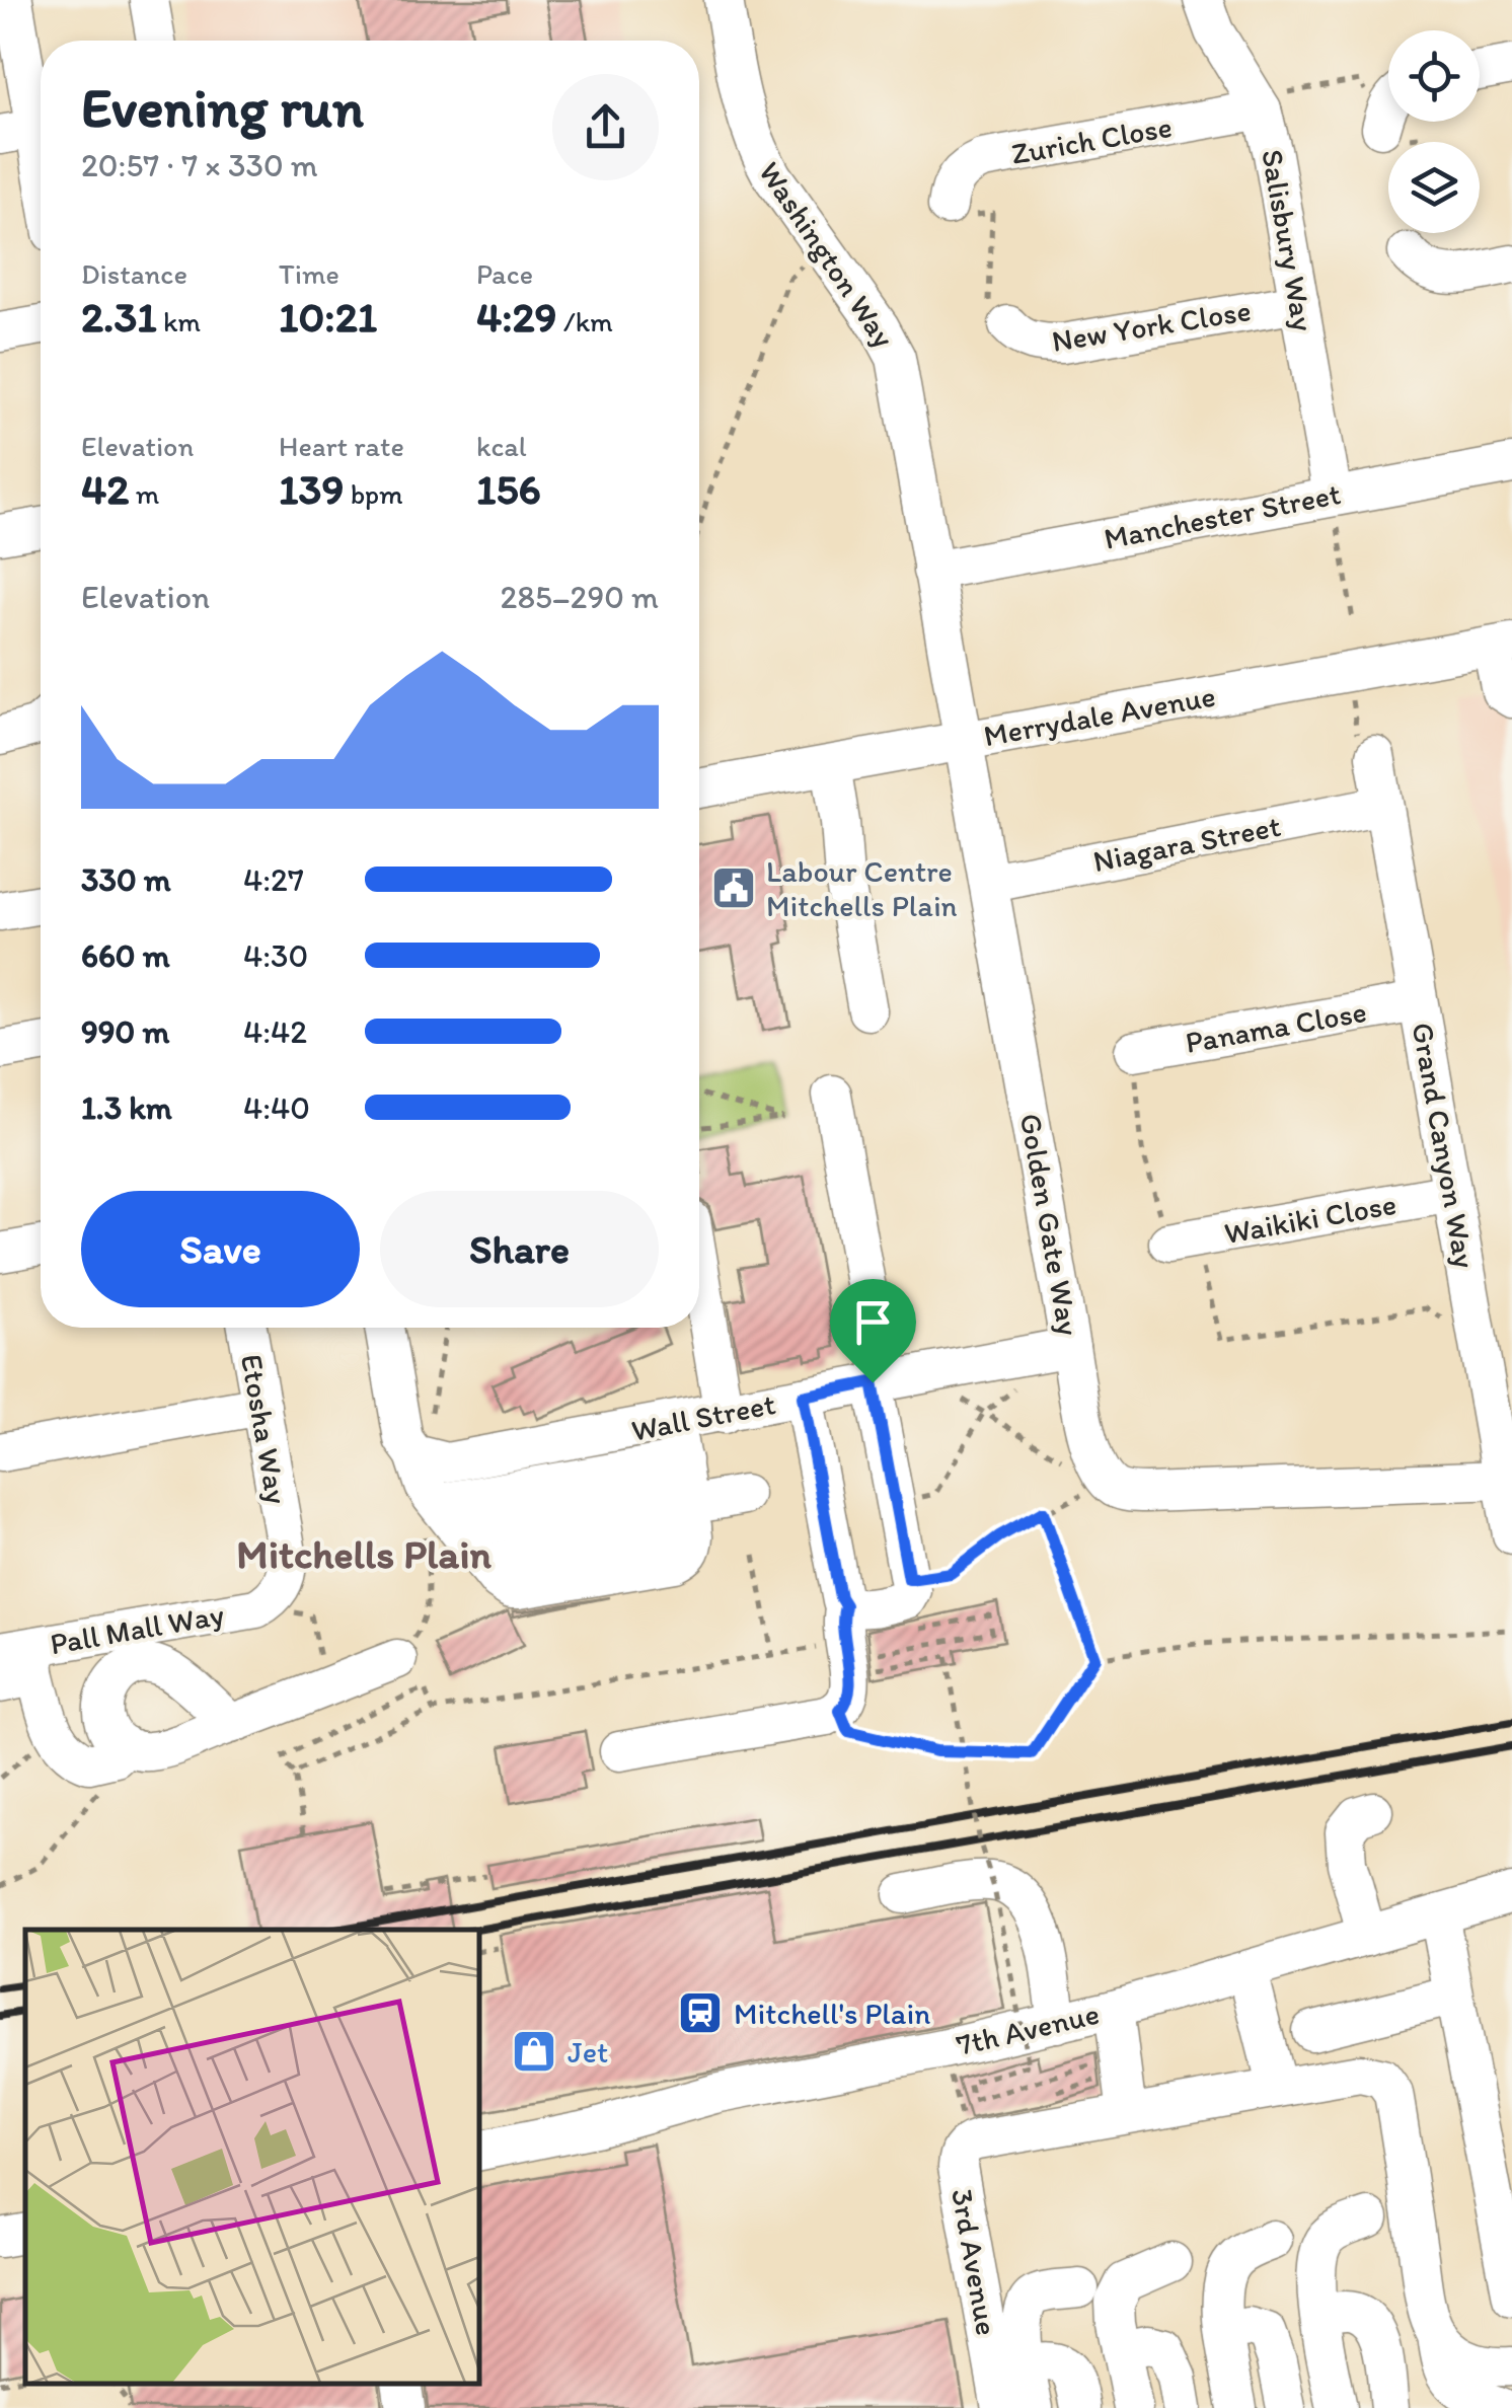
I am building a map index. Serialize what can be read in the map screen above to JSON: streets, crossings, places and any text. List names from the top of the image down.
{
  "streets": {
    "street": [
      "Zurich Close",
      "Salisbury Way",
      "Washington Way",
      "New York Close",
      "Manchester Street",
      "Merrydale Avenue",
      "Niagara Street",
      "Panama Close",
      "Grand Canyon Way",
      "Waikiki Close",
      "Golden Gate Way",
      "Wall Street",
      "Etosha Way",
      "Pall Mall Way",
      "7th Avenue",
      "3rd Avenue"
    ]
  },
  "crossings": [
    ["Zurich Close", "Salisbury Way"],
    ["Salisbury Way", "New York Close"],
    ["Salisbury Way", "Manchester Street"],
    ["Washington Way", "Manchester Street"],
    ["Washington Way", "Golden Gate Way"],
    ["Manchester Street", "Golden Gate Way"],
    ["Merrydale Avenue", "Golden Gate Way"],
    ["Niagara Street", "Grand Canyon Way"],
    ["Niagara Street", "Golden Gate Way"],
    ["Panama Close", "Grand Canyon Way"],
    ["Grand Canyon Way", "Waikiki Close"],
    ["Golden Gate Way", "Wall Street"],
    ["Etosha Way", "Pall Mall Way"]
  ],
  "districts": ["Mitchells Plain"],
  "places": {
    "public building": ["Labour Centre Mitchells Plain"],
    "station": ["Mitchell's Plain"],
    "shop": ["Jet"]
  },
  "page": {
    "heading": ["Evening run", "20:57 · 7 × 330 m"],
    "stats": [
      ["Distance", "2.31 km"],
      ["Time", "10:21"],
      ["Pace", "4:29 /km"],
      ["Elevation", "42 m"],
      ["Heart rate", "139 bpm"],
      ["kcal", "156"]
    ],
    "chart": ["Elevation", "285–290 m"],
    "list": [
      {
        "name": "330 m",
        "note": "4:27"
      },
      {
        "name": "660 m",
        "note": "4:30"
      },
      {
        "name": "990 m",
        "note": "4:42"
      },
      {
        "name": "1.3 km",
        "note": "4:40"
      }
    ],
    "buttons": ["Save", "Share"]
  }
}
